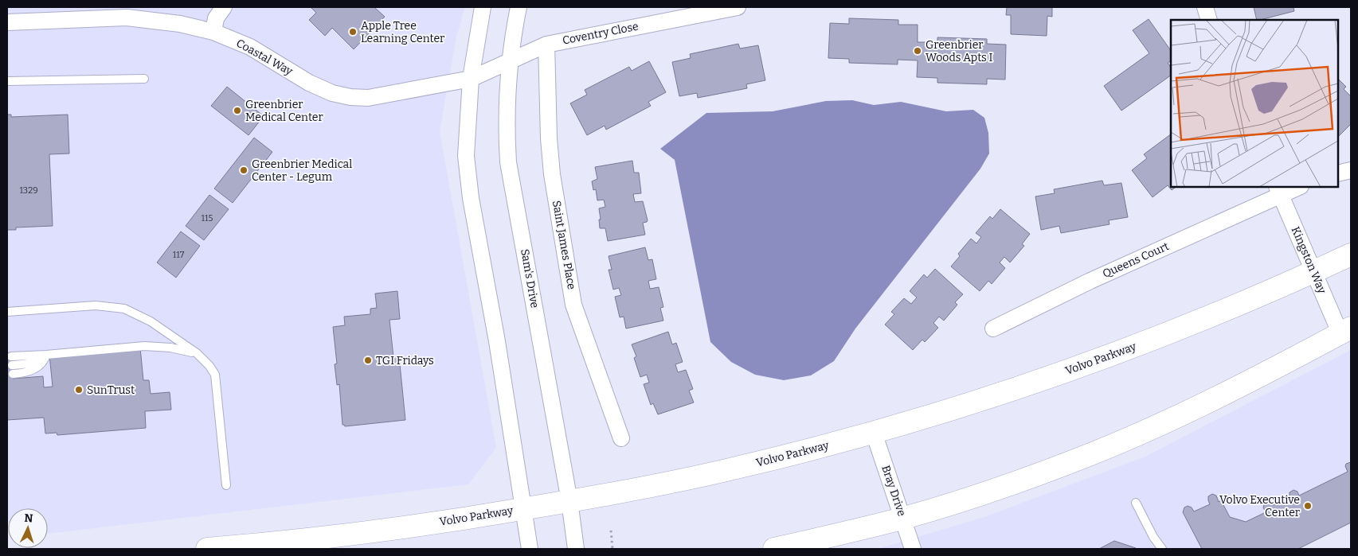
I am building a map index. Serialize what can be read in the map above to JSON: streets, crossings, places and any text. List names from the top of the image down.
{
  "streets": {
    "main road": ["Volvo Parkway"],
    "street": [
      "Coventry Close",
      "Coastal Way",
      "Saint James Place",
      "Queens Court",
      "Kingston Way",
      "Sam's Drive",
      "Bray Drive"
    ]
  },
  "crossings": [
    ["Coventry Close", "Coastal Way"],
    ["Coventry Close", "Saint James Place"],
    ["Coventry Close", "Sam's Drive"],
    ["Queens Court", "Kingston Way"],
    ["Kingston Way", "Volvo Parkway"],
    ["Sam's Drive", "Volvo Parkway"],
    ["Volvo Parkway", "Bray Drive"]
  ],
  "places": [
    "Apple Tree Learning Center",
    "Greenbrier Woods Apts I",
    "Greenbrier Medical Center",
    "Greenbrier Medical Center - Legum",
    "TGI Fridays",
    "SunTrust",
    "Volvo Executive Center"
  ],
  "house_numbers": ["1329", "115", "117"],
  "north": "top"
}
